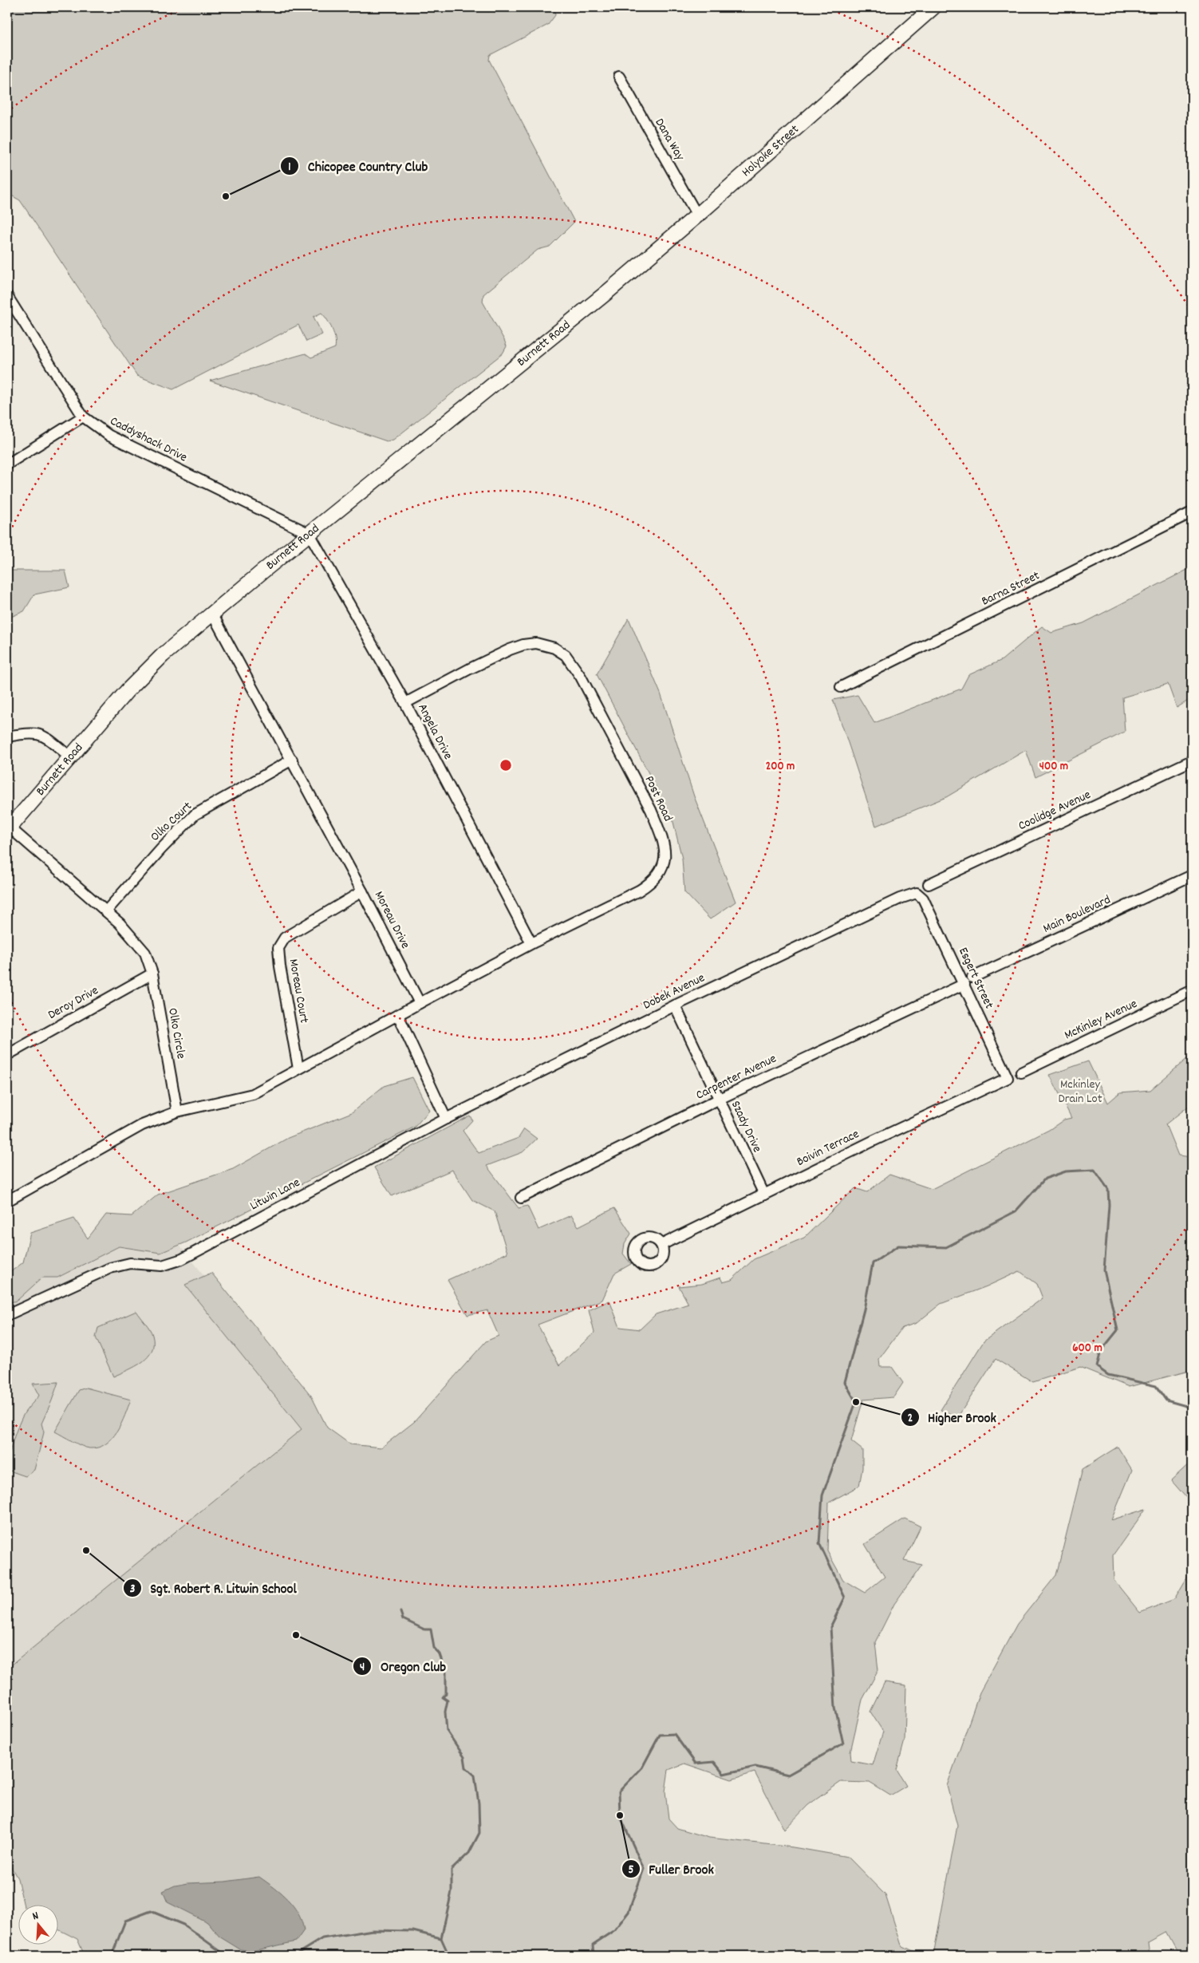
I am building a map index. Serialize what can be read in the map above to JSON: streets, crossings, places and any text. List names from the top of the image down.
{
  "streets": {
    "main road": ["Holyoke Street", "Burnett Road"],
    "street": [
      "Dana Way",
      "Caddyshack Drive",
      "Barna Street",
      "Angela Drive",
      "Post Road",
      "Coolidge Avenue",
      "Olko Court",
      "Main Boulevard",
      "Moreau Drive",
      "Esgert Street",
      "Moreau Court",
      "Dobek Avenue",
      "Deroy Drive",
      "McKinley Avenue",
      "Olko Circle",
      "Carpenter Avenue",
      "Szady Drive",
      "Boivin Terrace",
      "Litwin Lane"
    ]
  },
  "crossings": [
    ["Dana Way", "Holyoke Street"],
    ["Holyoke Street", "Burnett Road"],
    ["Burnett Road", "Caddyshack Drive"],
    ["Burnett Road", "Angela Drive"],
    ["Burnett Road", "Moreau Drive"],
    ["Burnett Road", "Olko Circle"],
    ["Caddyshack Drive", "Angela Drive"],
    ["Angela Drive", "Post Road"],
    ["Post Road", "Moreau Drive"],
    ["Olko Court", "Moreau Drive"],
    ["Olko Court", "Olko Circle"],
    ["Main Boulevard", "Esgert Street"],
    ["Main Boulevard", "Carpenter Avenue"],
    ["Moreau Drive", "Moreau Court"],
    ["Esgert Street", "Dobek Avenue"],
    ["Esgert Street", "Carpenter Avenue"],
    ["Esgert Street", "Boivin Terrace"],
    ["Dobek Avenue", "Szady Drive"],
    ["Dobek Avenue", "Litwin Lane"],
    ["Deroy Drive", "Olko Circle"],
    ["Carpenter Avenue", "Szady Drive"],
    ["Szady Drive", "Boivin Terrace"]
  ],
  "parks": ["Mckinley Drain Lot"],
  "places": [
    "Chicopee Country Club",
    "Higher Brook",
    "Sgt. Robert R. Litwin School",
    "Oregon Club",
    "Fuller Brook"
  ],
  "north": "top",
  "rings": ["200 m", "400 m", "600 m"]
}
